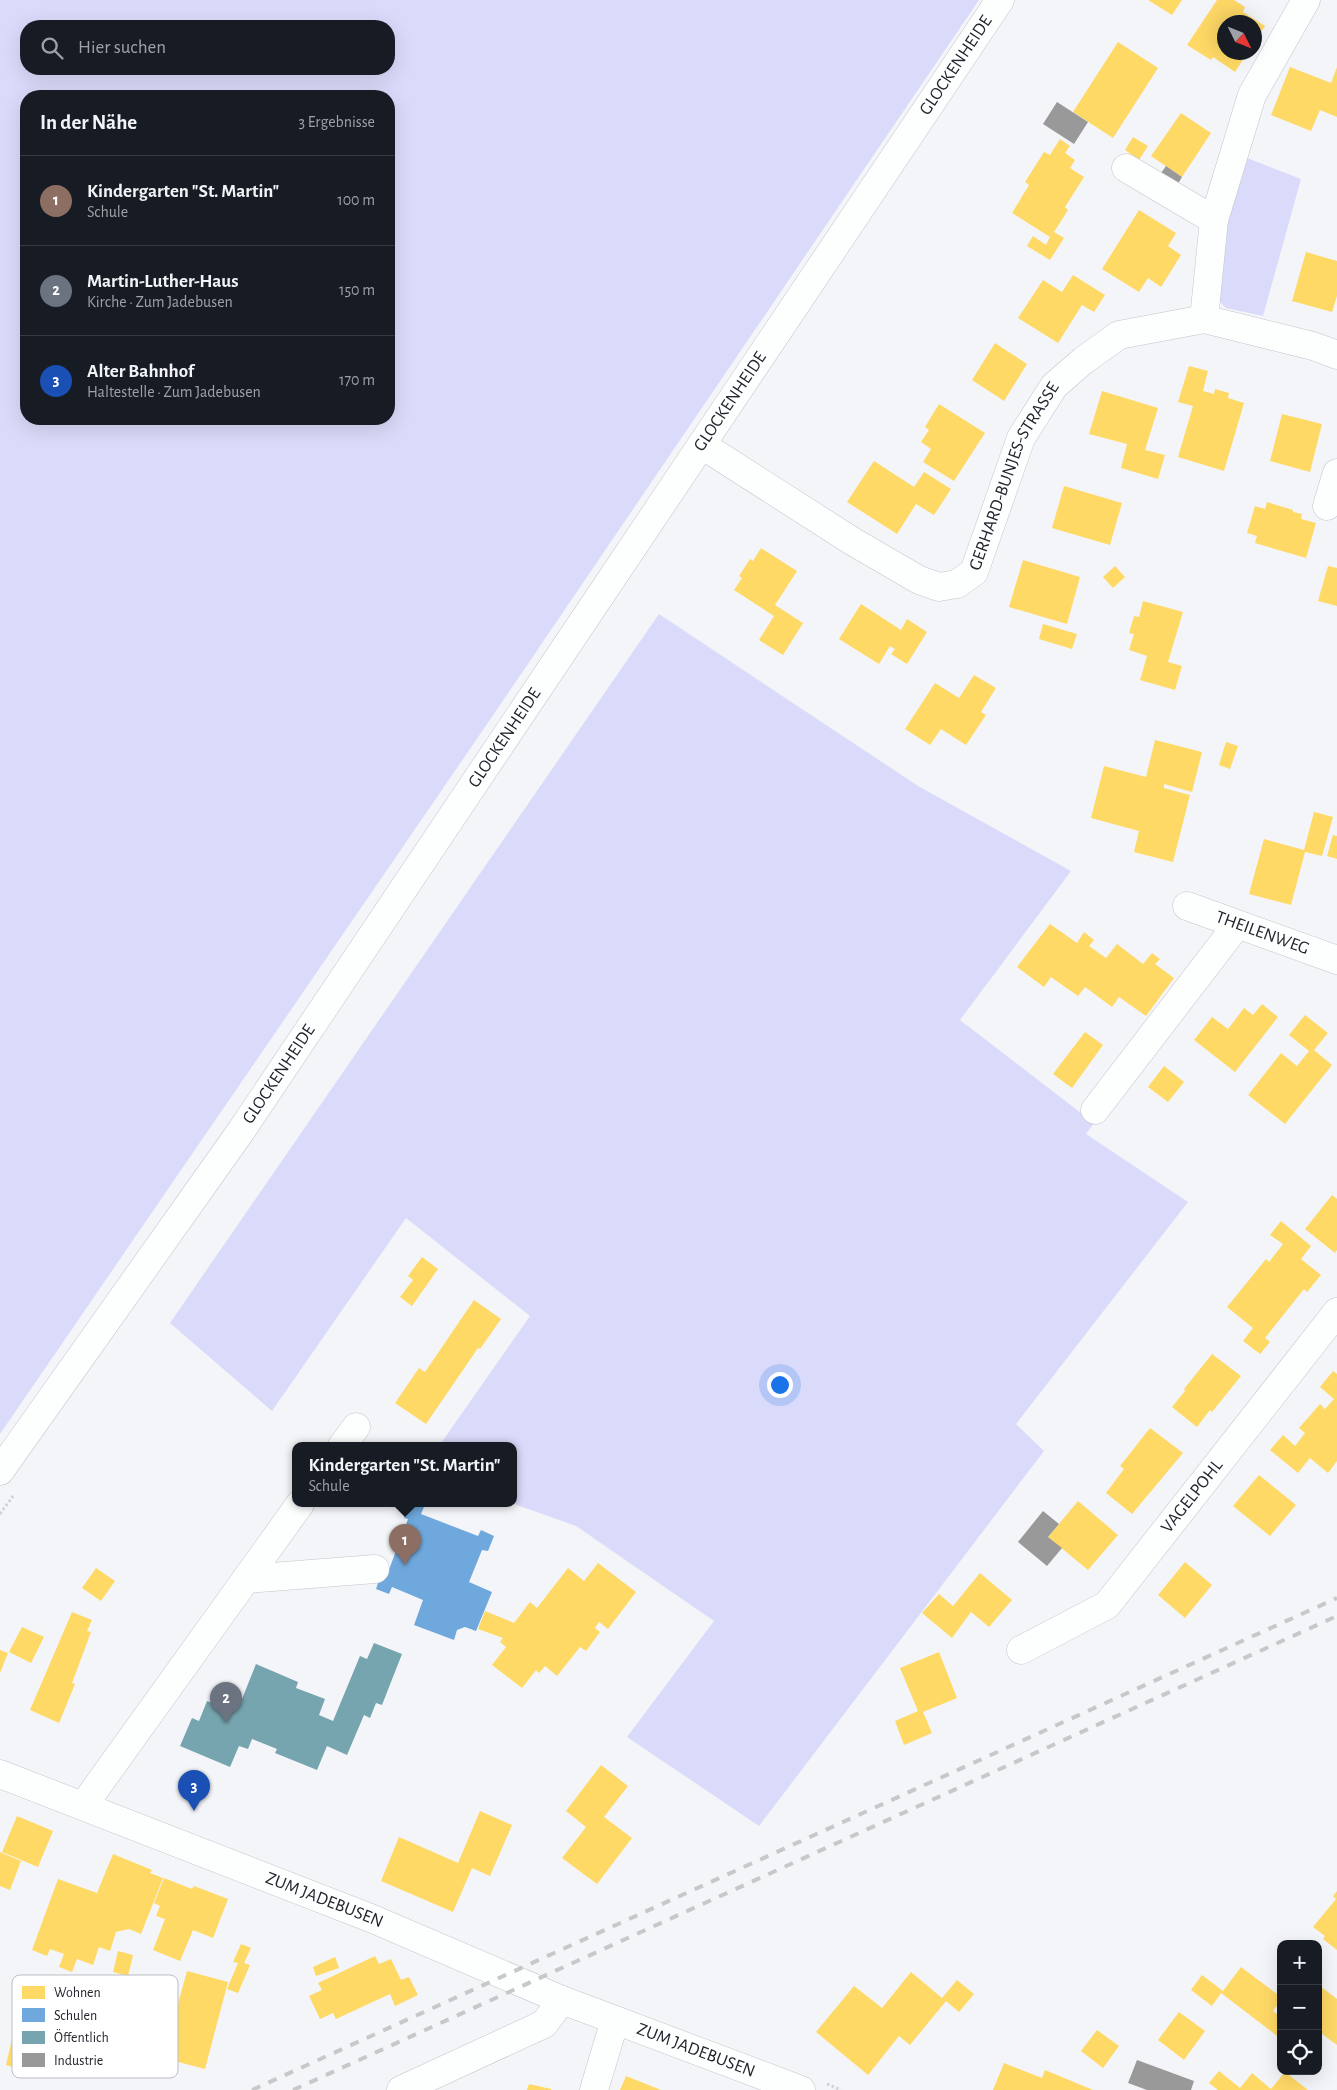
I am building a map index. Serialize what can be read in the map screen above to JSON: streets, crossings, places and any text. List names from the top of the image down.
{
  "streets": {
    "street": [
      "GLOCKENHEIDE",
      "GERHARD-BUNJES-STRASSE",
      "THEILENWEG",
      "VAGELPOHL",
      "ZUM JADEBUSEN"
    ]
  },
  "crossings": [
    ["GLOCKENHEIDE", "GERHARD-BUNJES-STRASSE"]
  ],
  "legend": [
    "Wohnen",
    "Schulen",
    "Öffentlich",
    "Industrie"
  ],
  "north": "bottom right",
  "page": {
    "search": "Hier suchen",
    "heading": ["In der Nähe", "3 Ergebnisse"],
    "list": [
      {
        "mark": "1",
        "name": "Kindergarten \"St. Martin\"",
        "note": "Schule",
        "value": "100 m"
      },
      {
        "mark": "2",
        "name": "Martin-Luther-Haus",
        "note": "Kirche · Zum Jadebusen",
        "value": "150 m"
      },
      {
        "mark": "3",
        "name": "Alter Bahnhof",
        "note": "Haltestelle · Zum Jadebusen",
        "value": "170 m"
      }
    ],
    "popup": ["Kindergarten \"St. Martin\"", "Schule"],
    "pins": ["1", "2", "3"],
    "map_buttons": ["+", "−"]
  }
}
